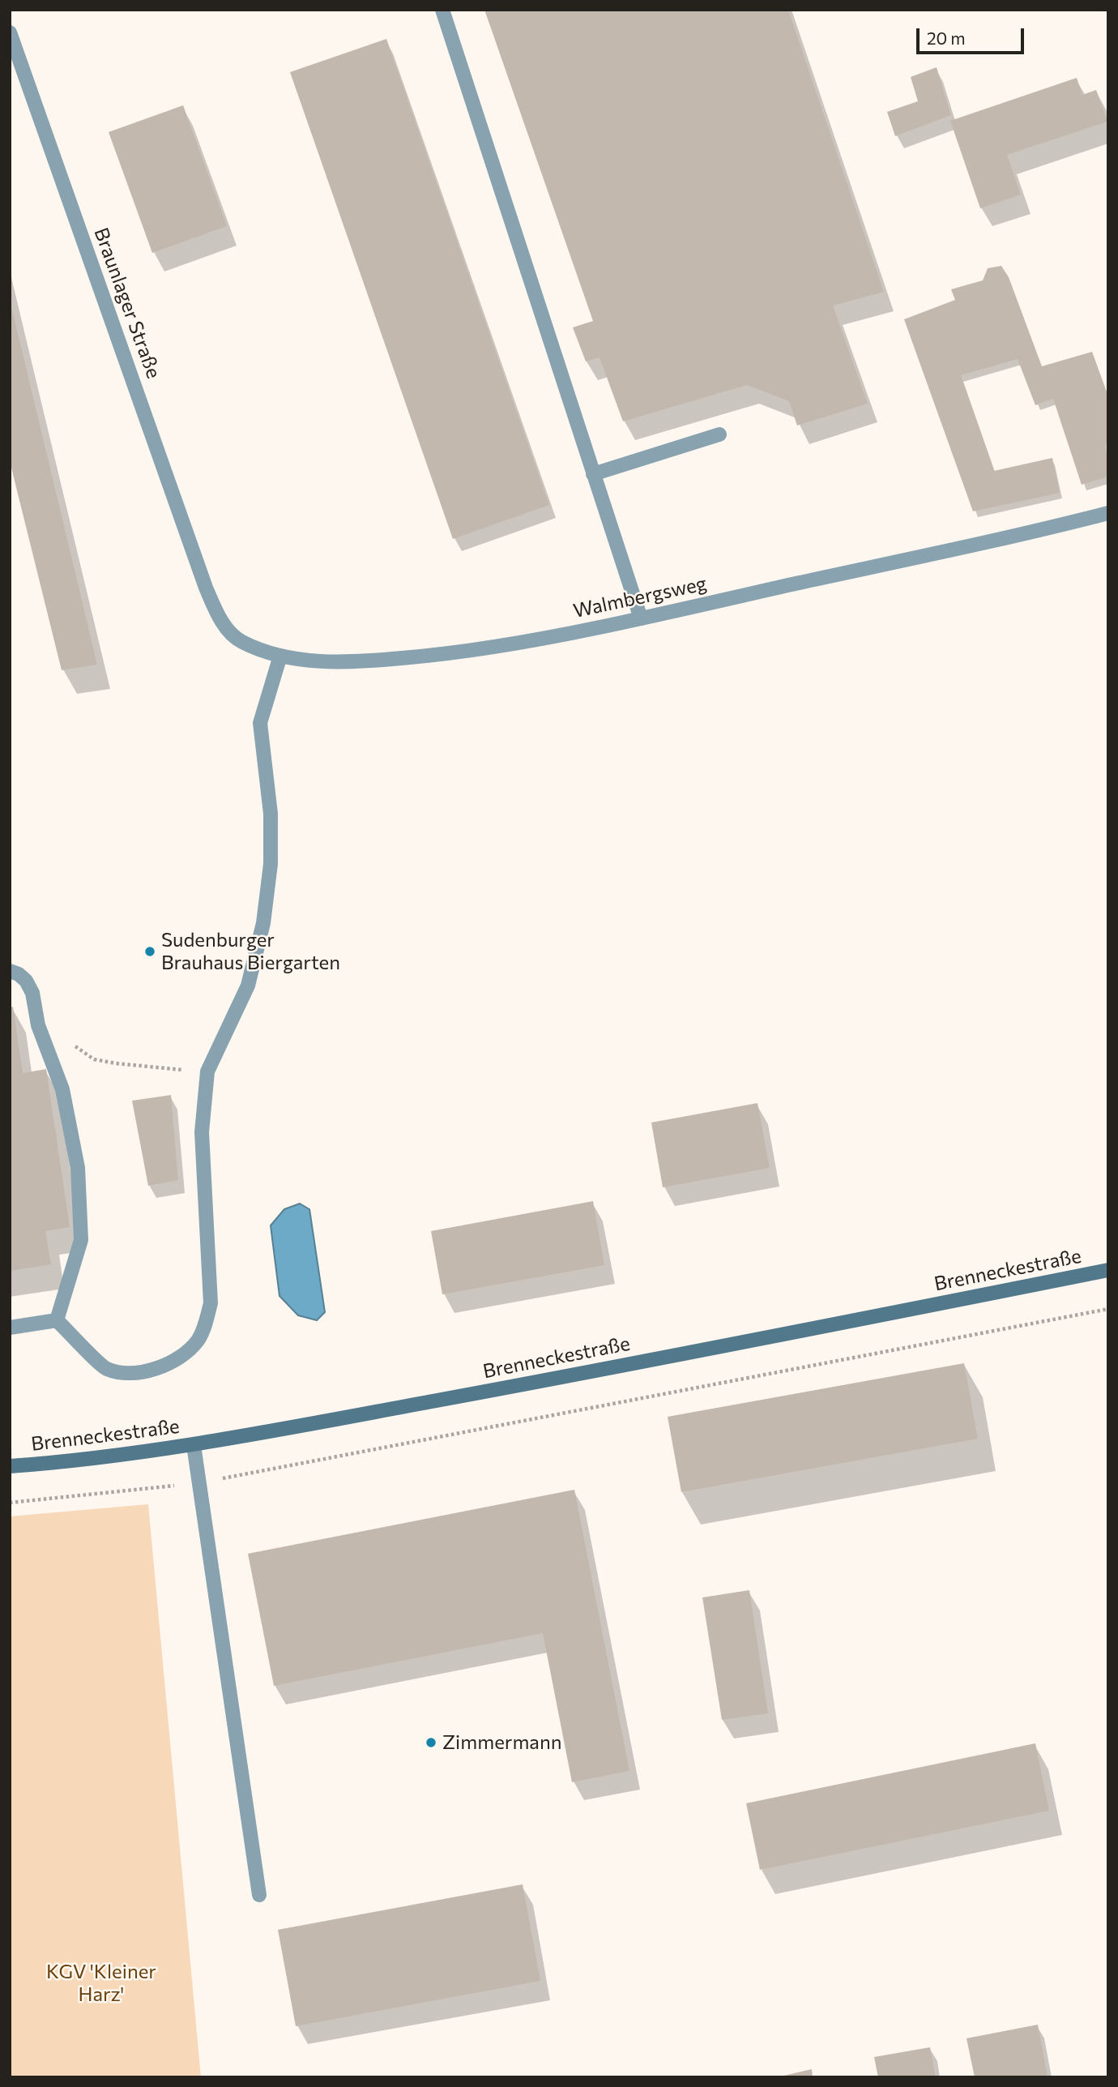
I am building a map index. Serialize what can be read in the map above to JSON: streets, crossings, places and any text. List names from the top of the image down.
{
  "streets": {
    "main road": ["Brenneckestraße"],
    "street": ["Braunlager Straße", "Walmbergsweg"]
  },
  "crossings": [
    ["Braunlager Straße", "Walmbergsweg"]
  ],
  "parks": ["KGV 'Kleiner Harz'"],
  "places": ["Sudenburger Brauhaus Biergarten", "Zimmermann"],
  "scale_bar": "20 m"
}
